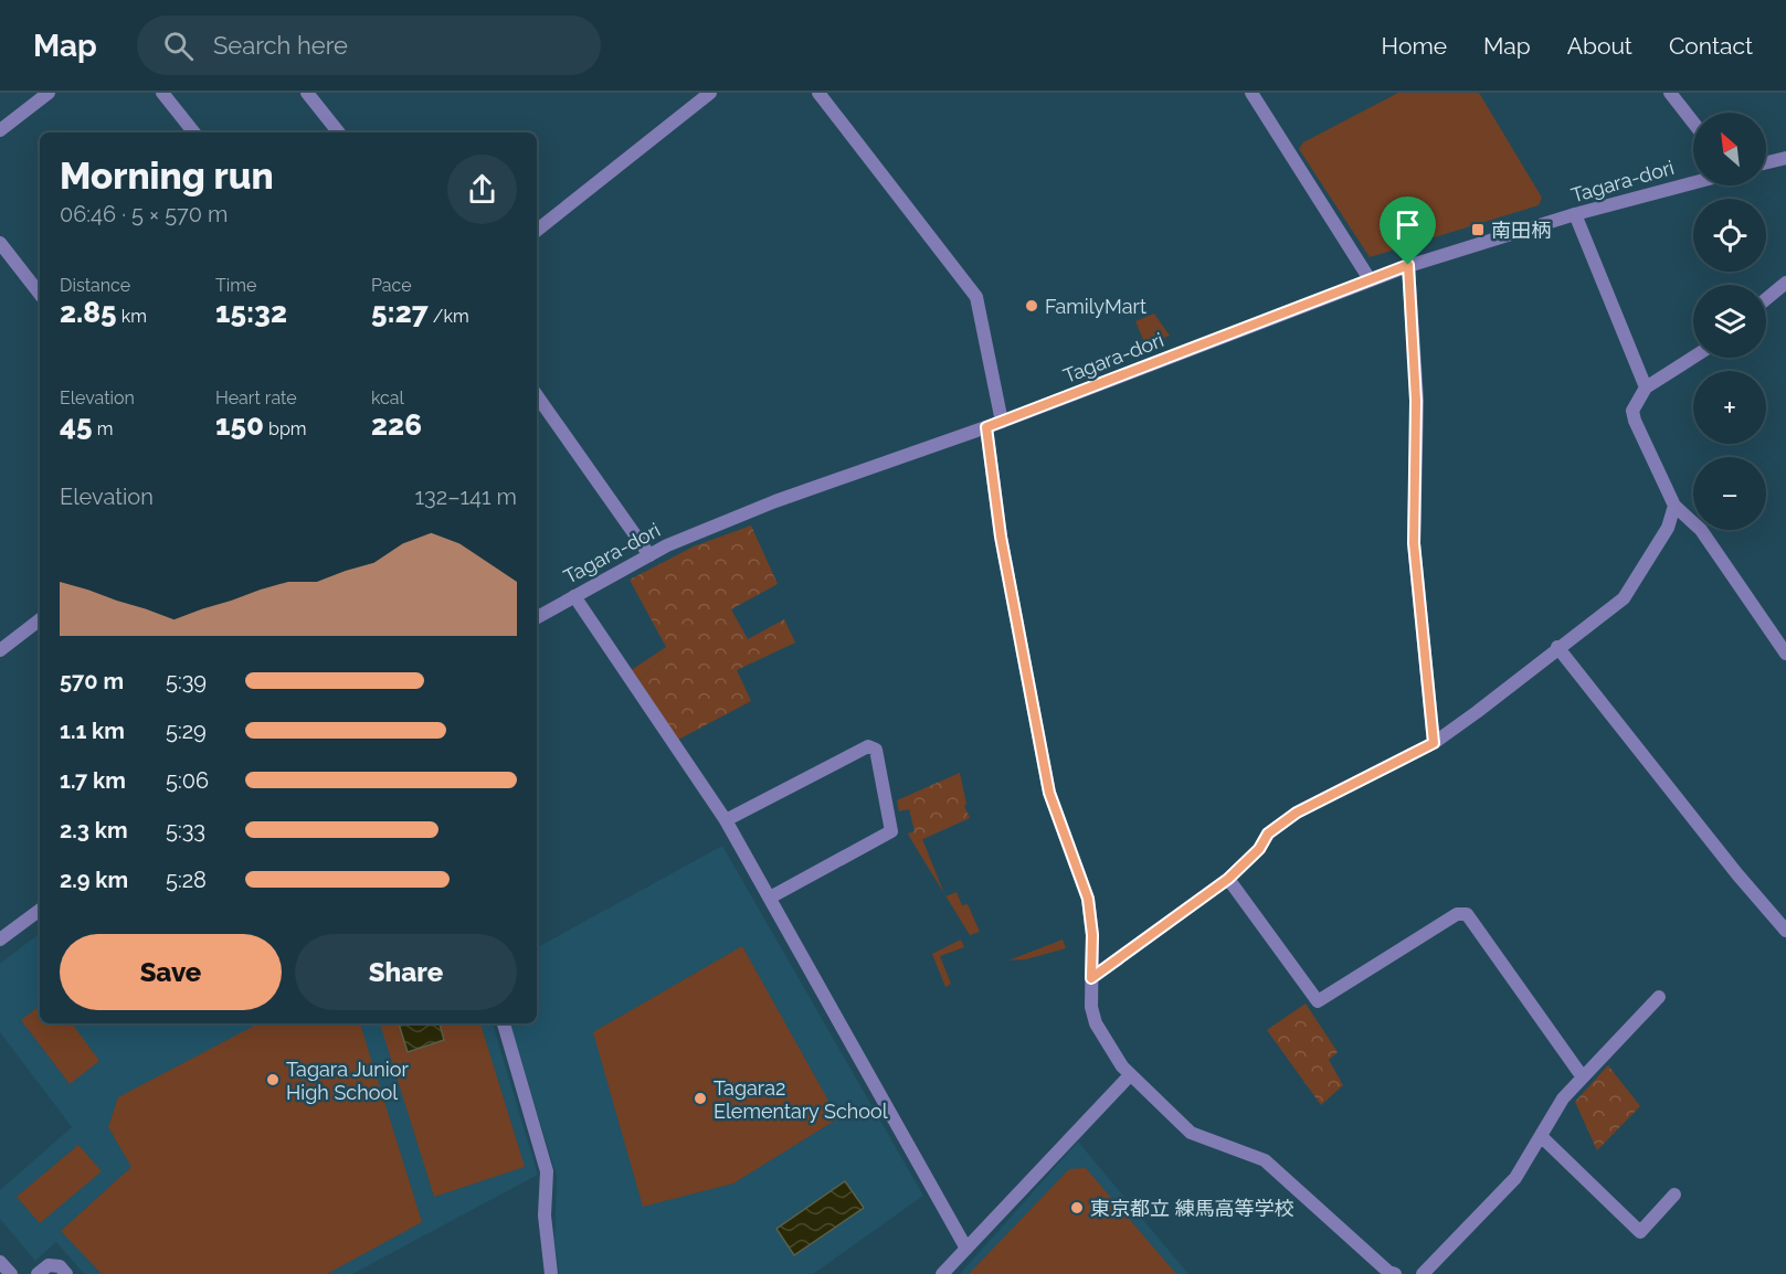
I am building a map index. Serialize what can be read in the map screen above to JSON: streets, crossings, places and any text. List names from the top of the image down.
{
  "streets": {
    "street": ["Tagara-dori"]
  },
  "places": {
    "transit": ["南田柄"],
    "other": [
      "FamilyMart",
      "Tagara Junior High School",
      "Tagara2 Elementary School",
      "東京都立 練馬高等学校"
    ]
  },
  "north": "top left",
  "page": {
    "header": "Map",
    "search": "Search here",
    "nav": [
      "Home",
      "Map",
      "About",
      "Contact"
    ],
    "map_buttons": ["+", "−"],
    "heading": ["Morning run", "06:46 · 5 × 570 m"],
    "stats": [
      ["Distance", "2.85 km"],
      ["Time", "15:32"],
      ["Pace", "5:27 /km"],
      ["Elevation", "45 m"],
      ["Heart rate", "150 bpm"],
      ["kcal", "226"]
    ],
    "chart": ["Elevation", "132–141 m"],
    "list": [
      {
        "name": "570 m",
        "note": "5:39"
      },
      {
        "name": "1.1 km",
        "note": "5:29"
      },
      {
        "name": "1.7 km",
        "note": "5:06"
      },
      {
        "name": "2.3 km",
        "note": "5:33"
      },
      {
        "name": "2.9 km",
        "note": "5:28"
      }
    ],
    "buttons": ["Save", "Share"]
  }
}
